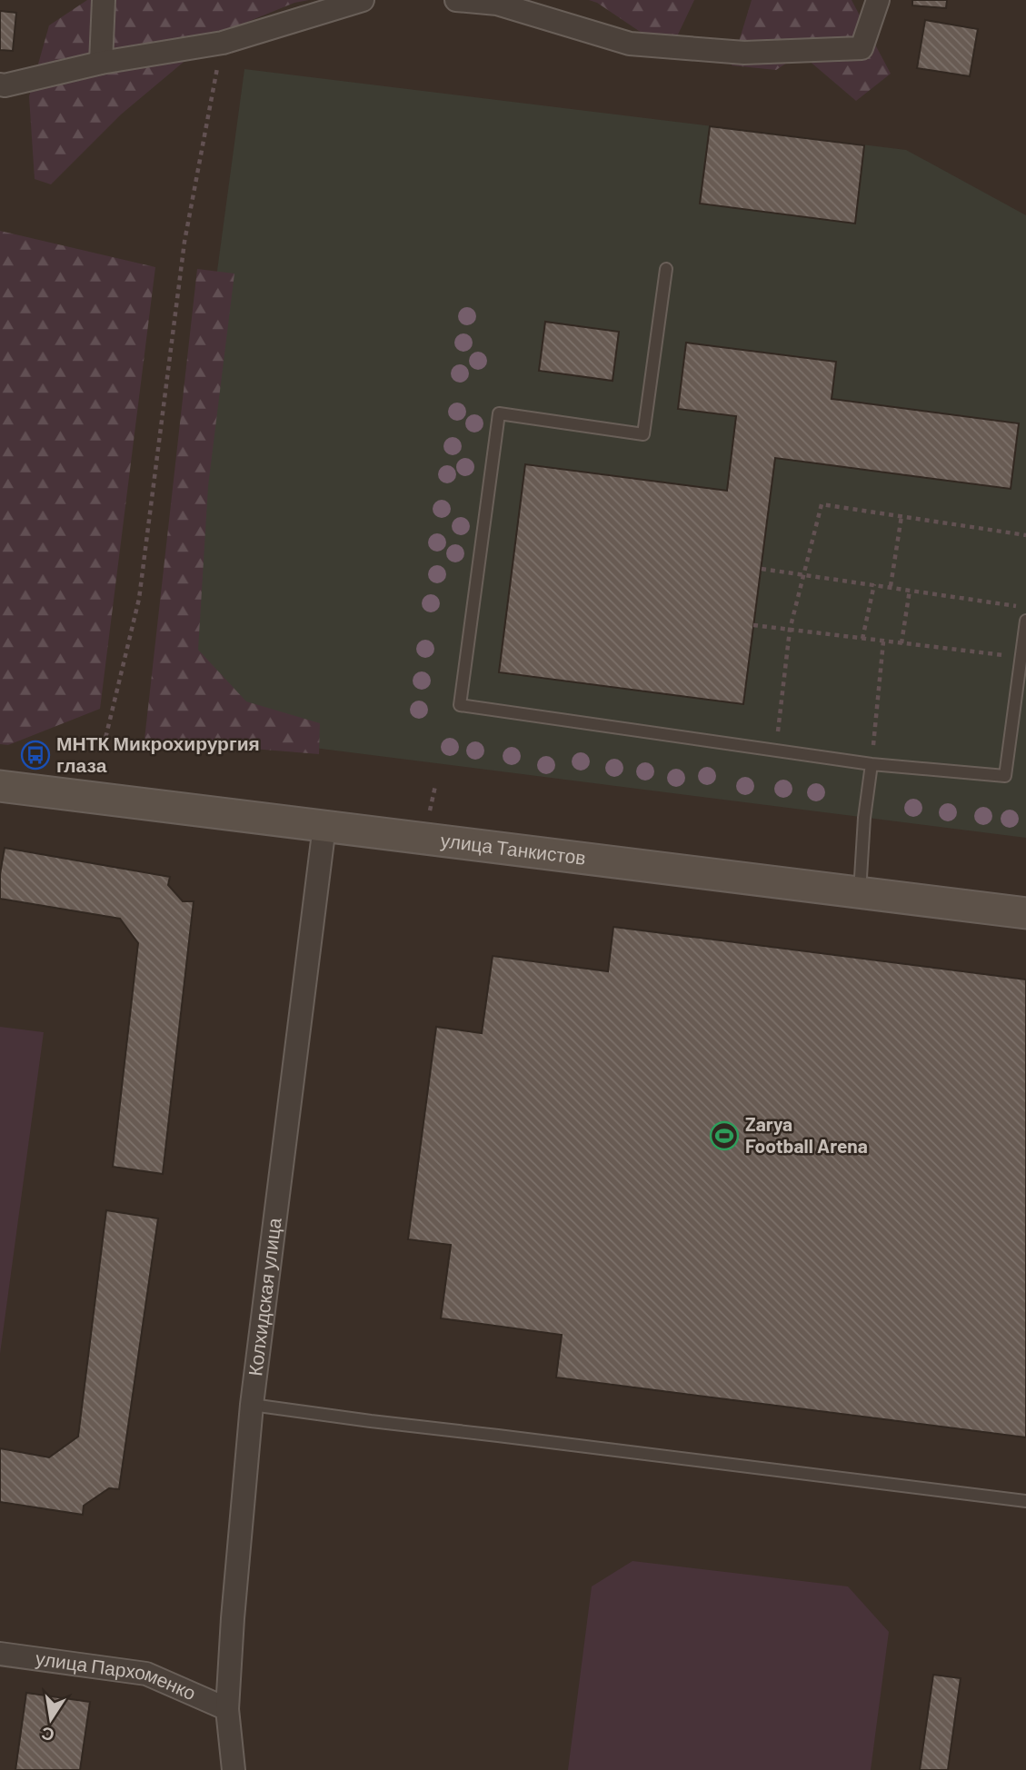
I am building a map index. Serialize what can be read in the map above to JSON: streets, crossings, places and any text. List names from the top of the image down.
{
  "streets": {
    "street": ["улица Танкистов", "Колхидская улица", "улица Пархоменко"]
  },
  "crossings": [
    ["улица Танкистов", "Колхидская улица"],
    ["Колхидская улица", "улица Пархоменко"]
  ],
  "places": {
    "bus stop": ["МНТК Микрохирургия глаза"],
    "sports": ["Zarya Football Arena"]
  },
  "north": "bottom"
}
